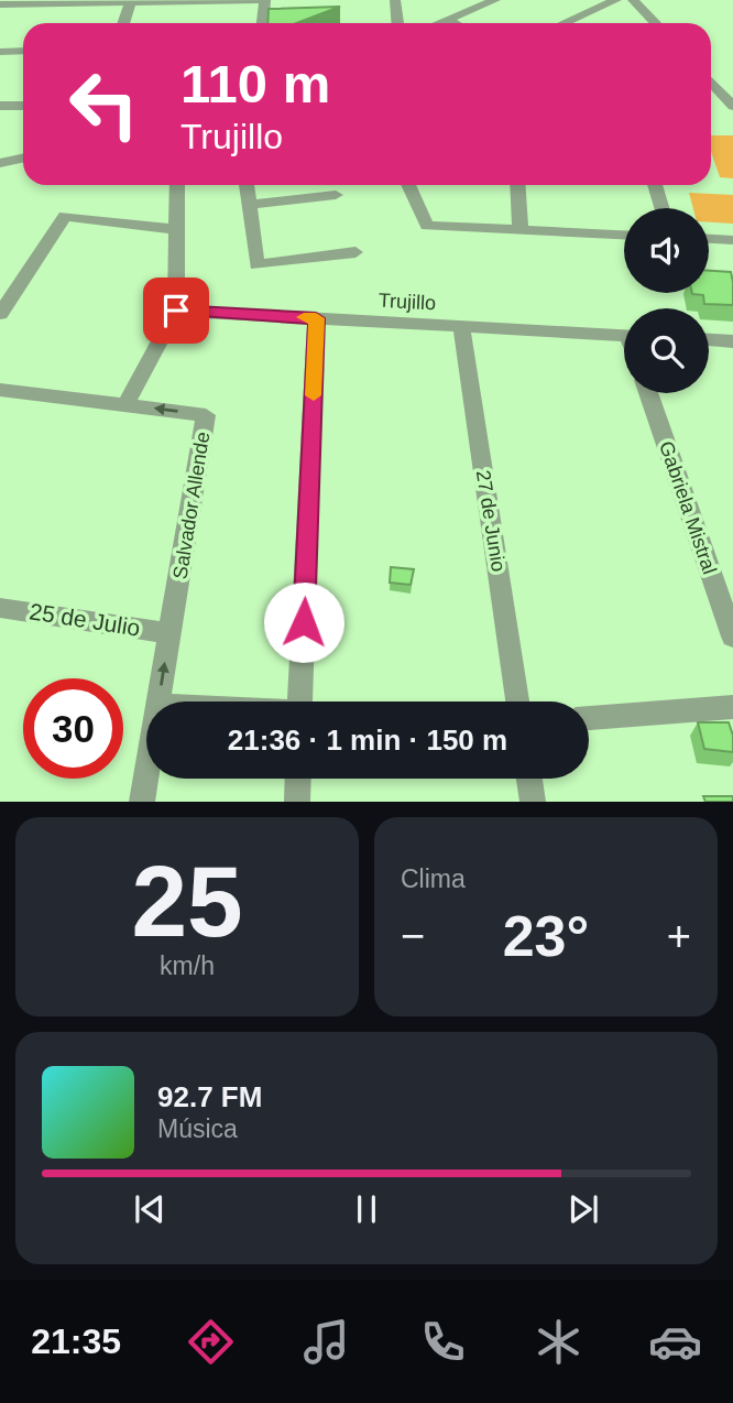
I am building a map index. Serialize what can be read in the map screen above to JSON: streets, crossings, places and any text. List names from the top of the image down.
{
  "streets": {
    "street": [
      "Trujillo",
      "Salvador Allende",
      "Gabriela Mistral",
      "27 de Junio",
      "25 de Julio"
    ]
  },
  "crossings": [
    ["Trujillo", "27 de Junio"],
    ["Salvador Allende", "25 de Julio"]
  ],
  "page": {
    "turn": ["110 m", "Trujillo"],
    "limit": "30",
    "trip": "21:36 · 1 min · 150 m",
    "tile": [
      ["25", "km/h"],
      "Clima"
    ],
    "heat": ["−", "23°", "+"],
    "song": ["92.7 FM", "Música"],
    "tabs": "21:35"
  }
}
